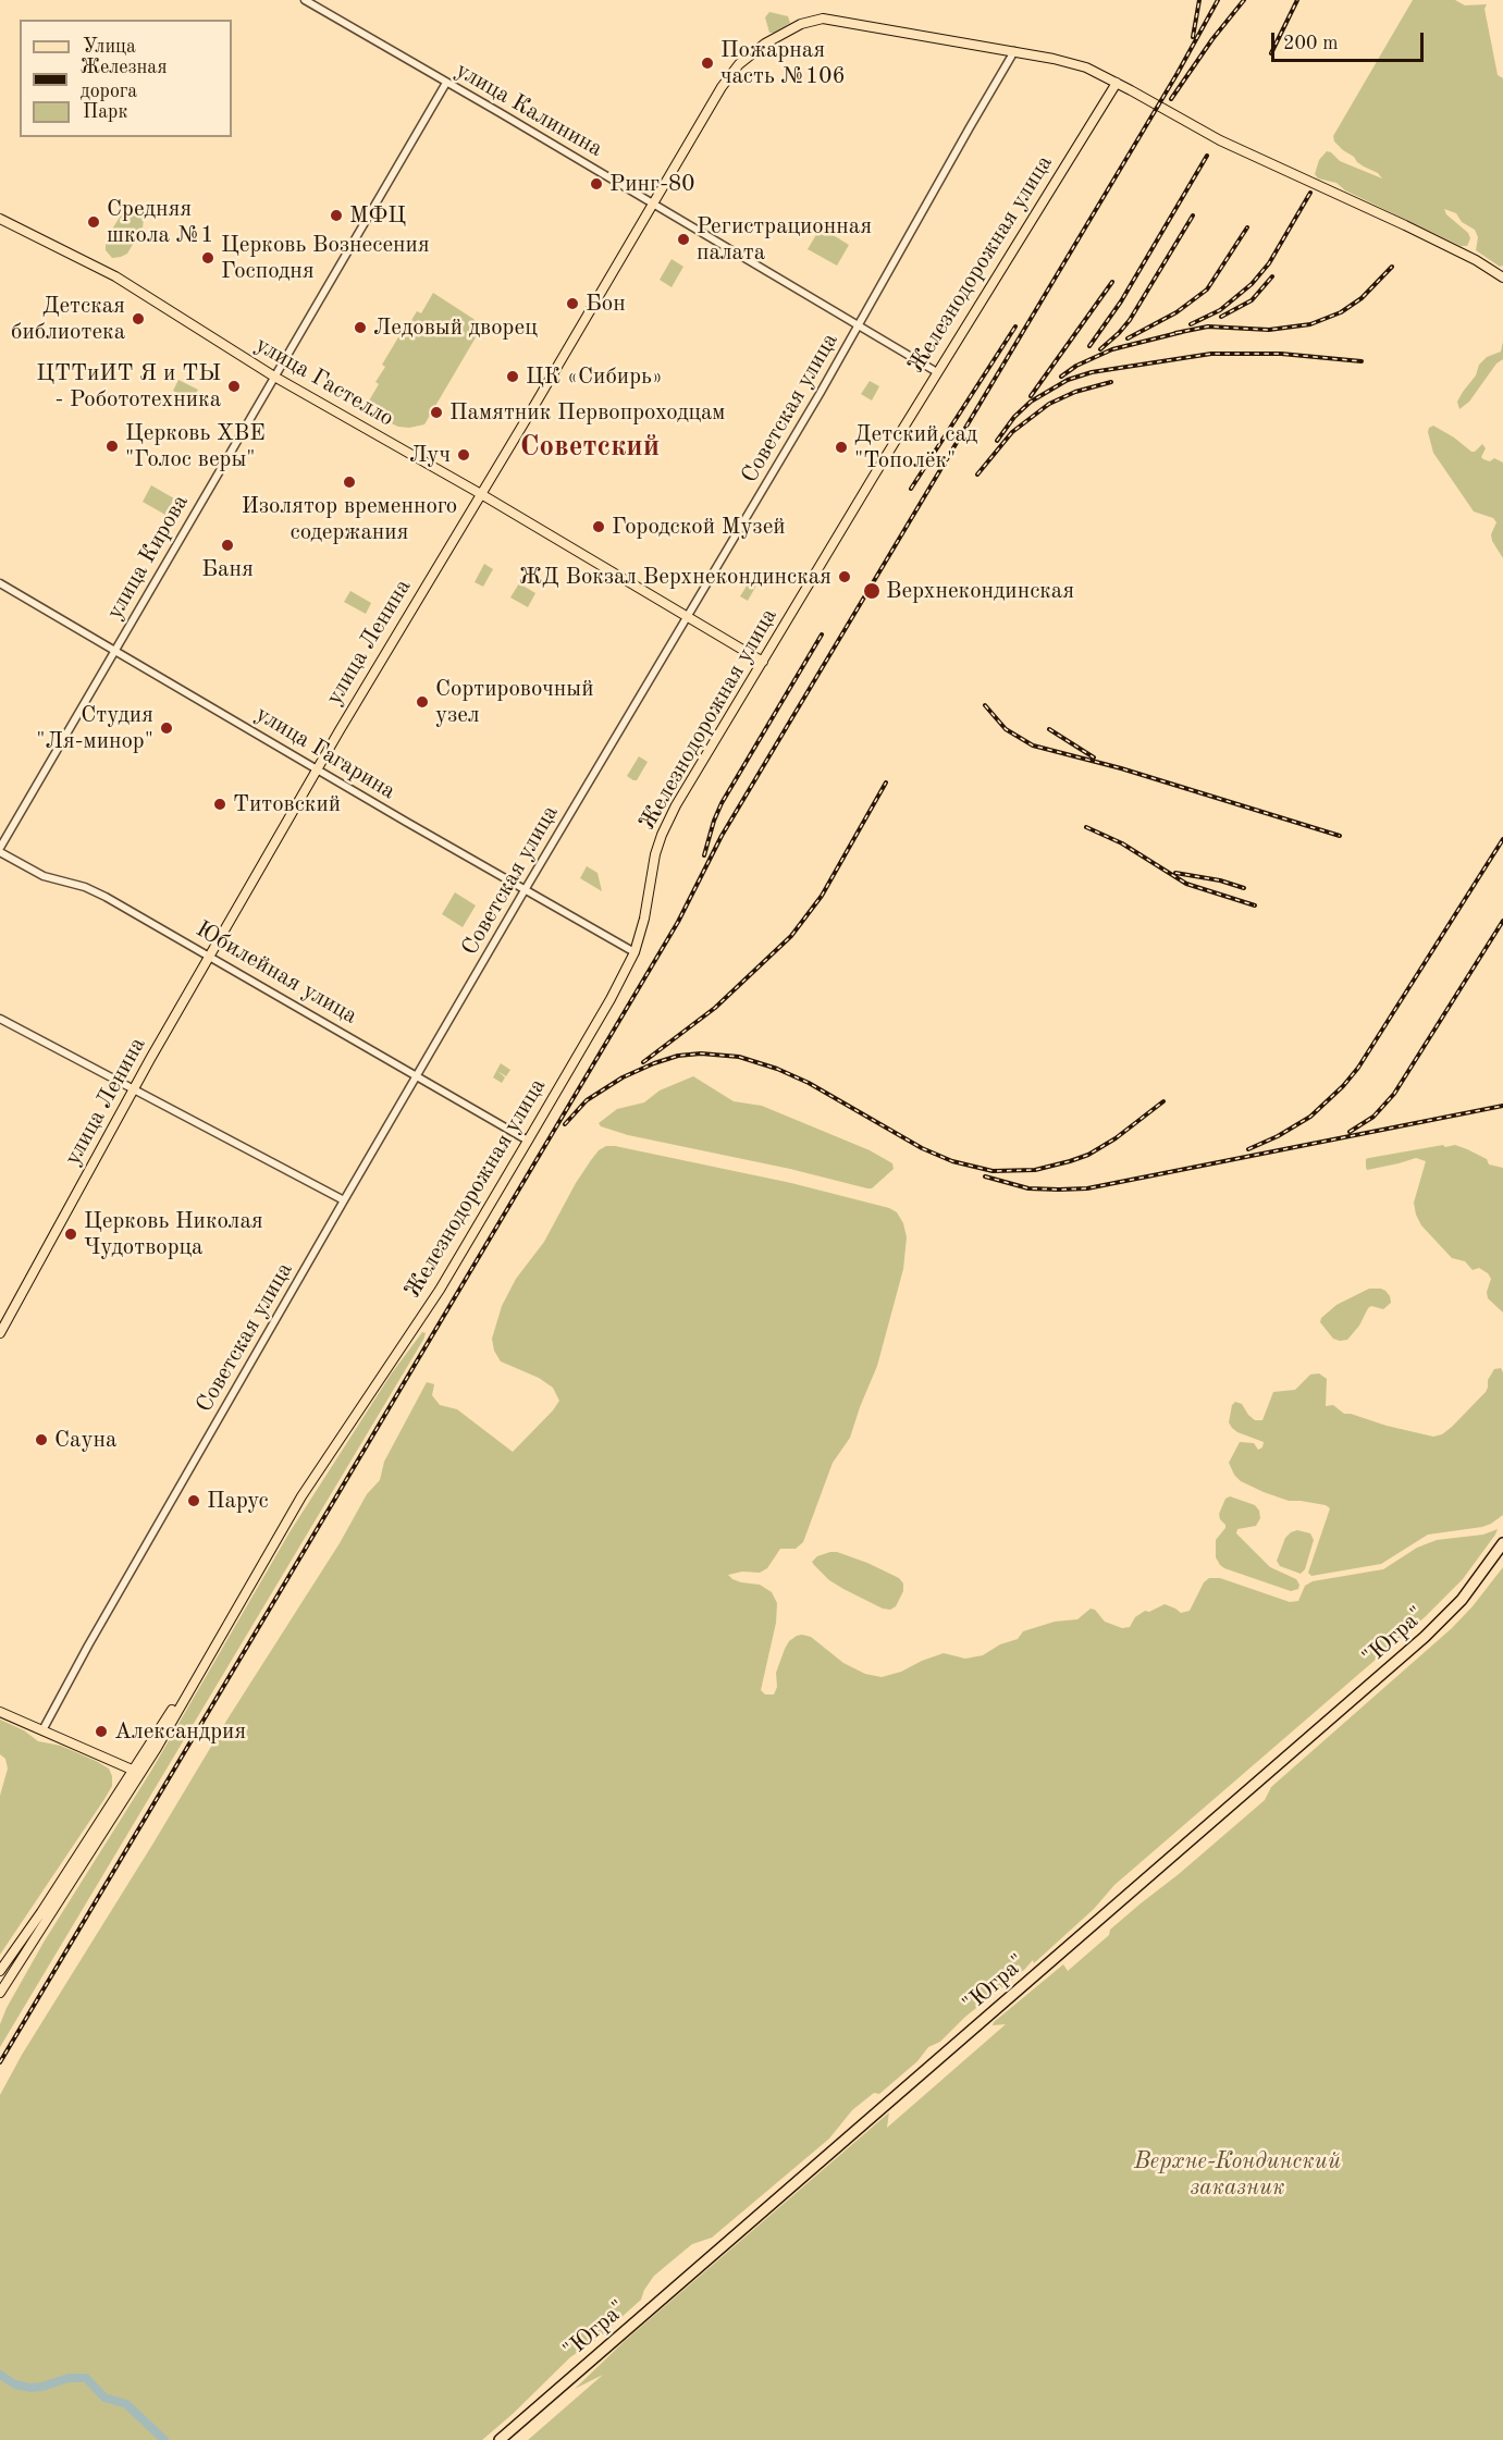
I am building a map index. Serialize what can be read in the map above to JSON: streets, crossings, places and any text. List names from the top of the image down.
{
  "streets": {
    "highway": ["\"Югра\""],
    "main road": ["Железнодорожная улица", "улица Гастелло", "улица Ленина"],
    "street": [
      "улица Калинина",
      "Советская улица",
      "улица Кирова",
      "улица Гагарина",
      "Юбилейная улица"
    ]
  },
  "crossings": [
    ["улица Калинина", "Железнодорожная улица"],
    ["улица Калинина", "Советская улица"],
    ["улица Калинина", "улица Кирова"],
    ["улица Калинина", "улица Ленина"],
    ["Железнодорожная улица", "улица Гастелло"],
    ["Железнодорожная улица", "улица Гагарина"],
    ["Железнодорожная улица", "Юбилейная улица"],
    ["улица Гастелло", "Советская улица"],
    ["улица Гастелло", "улица Кирова"],
    ["улица Гастелло", "улица Ленина"],
    ["Советская улица", "улица Ленина"],
    ["Советская улица", "улица Гагарина"],
    ["Советская улица", "Юбилейная улица"],
    ["улица Кирова", "улица Гагарина"],
    ["улица Кирова", "Юбилейная улица"],
    ["улица Ленина", "улица Гагарина"],
    ["улица Ленина", "Юбилейная улица"]
  ],
  "districts": ["Советский"],
  "parks": ["Верхне-Кондинский заказник"],
  "places": [
    "Пожарная часть №106",
    "Ринг-80",
    "МФЦ",
    "Средняя школа №1",
    "Регистрационная палата",
    "Церковь Вознесения Господня",
    "Бон",
    "Детская библиотека",
    "Ледовый дворец",
    "ЦК «Сибирь»",
    "ЦТТиИТ Я и ТЫ - Робототехника",
    "Памятник Первопроходцам",
    "Церковь ХВЕ \"Голос веры\"",
    "Детский сад \"Тополёк\"",
    "Луч",
    "Изолятор временного содержания",
    "Городской Музей",
    "Баня",
    "ЖД Вокзал Верхнекондинская",
    "Верхнекондинская",
    "Сортировочный узел",
    "Студия \"Ля-минор\"",
    "Титовский",
    "Церковь Николая Чудотворца",
    "Сауна",
    "Парус",
    "Александрия"
  ],
  "legend": ["Улица", "Железная дорога", "Парк"],
  "scale_bar": "200 m"
}
